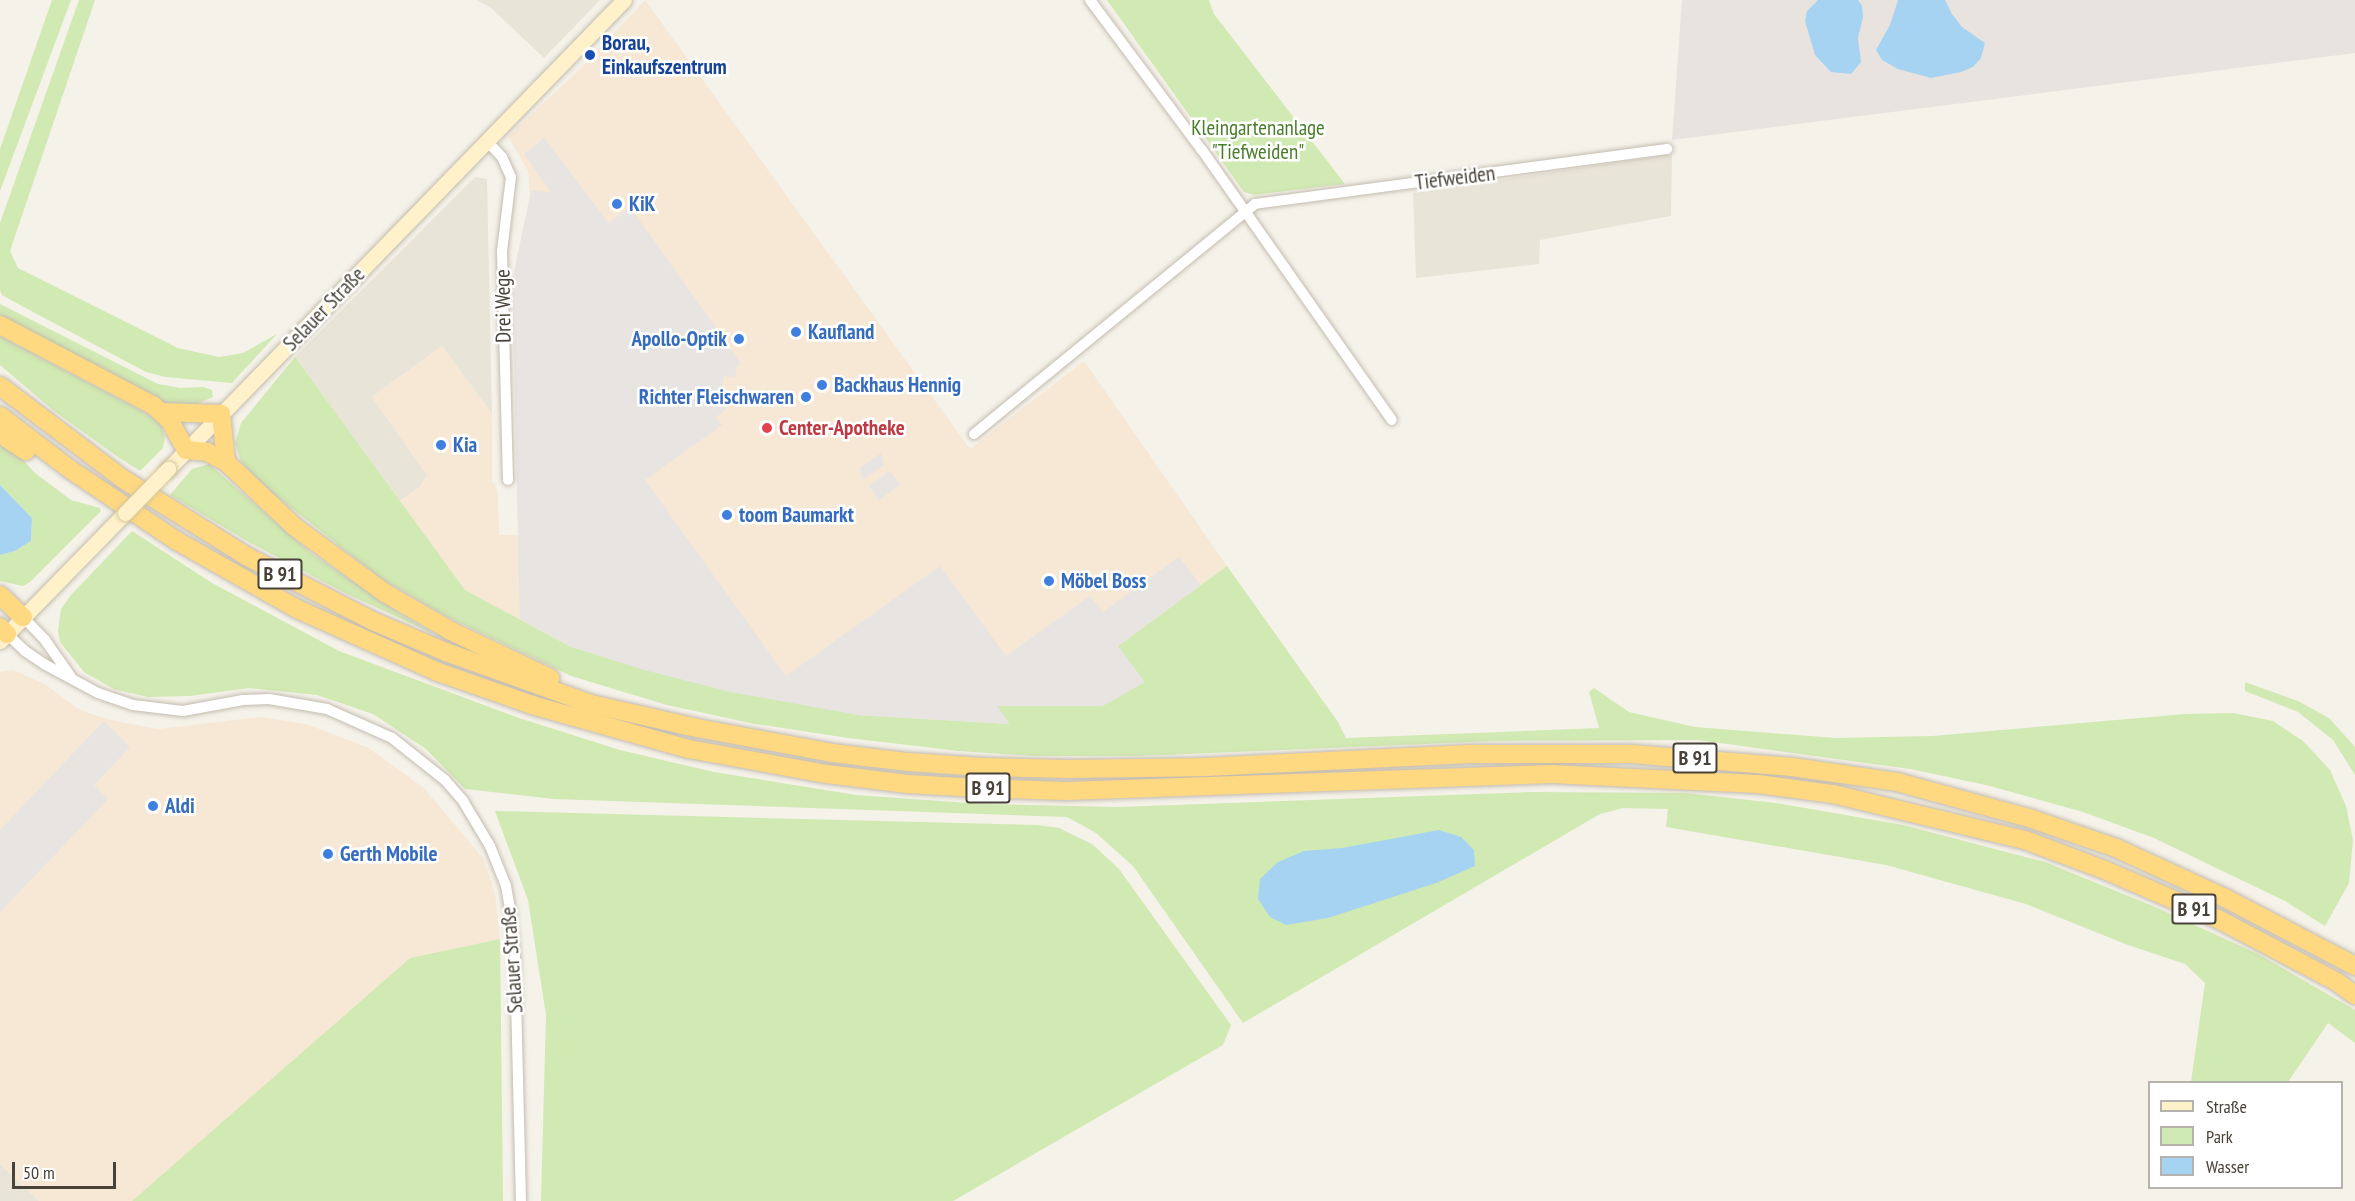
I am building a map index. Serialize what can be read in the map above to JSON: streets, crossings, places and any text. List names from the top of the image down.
{
  "streets": {
    "highway": ["B 91"],
    "main road": ["Selauer Straße"],
    "street": ["Tiefweiden", "Drei Wege"]
  },
  "crossings": [
    ["Drei Wege", "Selauer Straße"]
  ],
  "parks": ["Kleingartenanlage \"Tiefweiden\""],
  "places": [
    "Borau, Einkaufszentrum",
    "KiK",
    "Kaufland",
    "Apollo-Optik",
    "Backhaus Hennig",
    "Richter Fleischwaren",
    "Center-Apotheke",
    "Kia",
    "toom Baumarkt",
    "Möbel Boss",
    "Aldi",
    "Gerth Mobile"
  ],
  "legend": ["Straße", "Park", "Wasser"],
  "scale_bar": "50 m"
}
